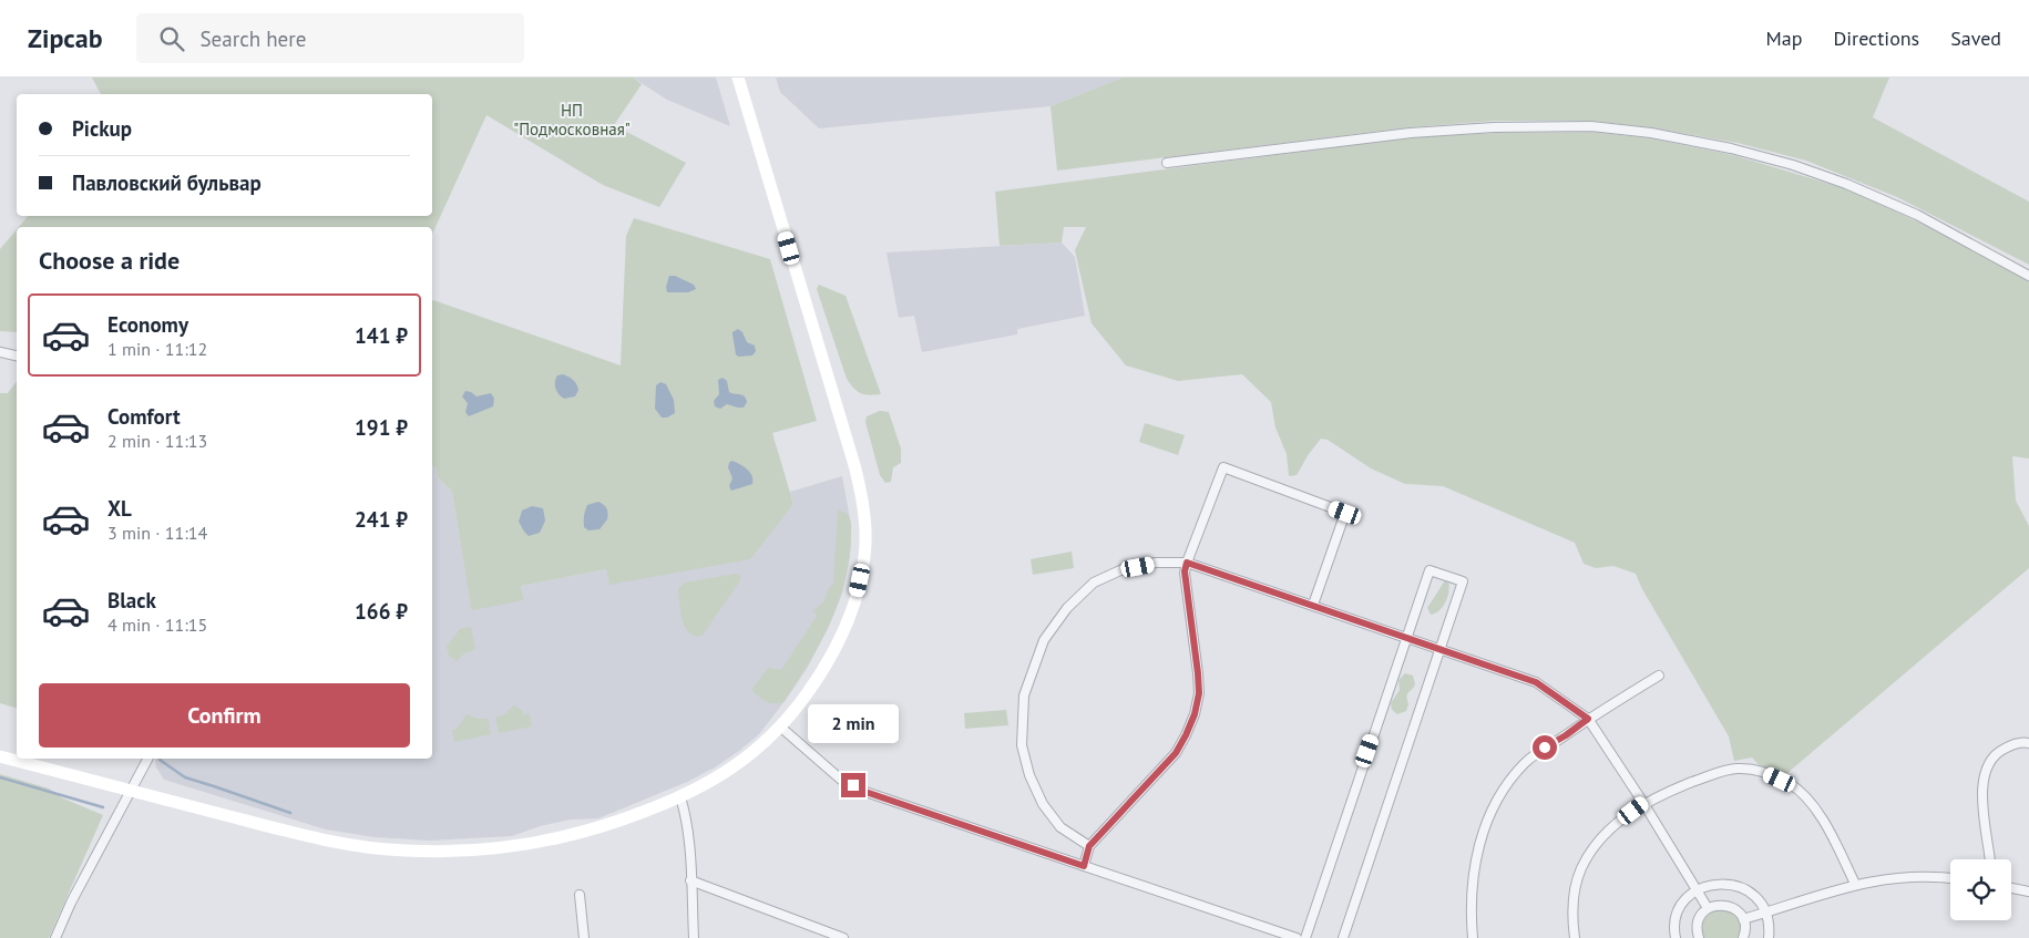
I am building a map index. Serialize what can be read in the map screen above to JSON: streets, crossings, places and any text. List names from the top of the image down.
{
  "parks": ["НП \"Подмосковная\""],
  "page": {
    "header": "Zipcab",
    "search": "Search here",
    "nav": ["Map", "Directions", "Saved"],
    "banner": ["Pickup", "Павловский бульвар"],
    "heading": "Choose a ride",
    "list": [
      {
        "name": "Economy",
        "note": "1 min · 11:12",
        "value": "141 ₽"
      },
      {
        "name": "Comfort",
        "note": "2 min · 11:13",
        "value": "191 ₽"
      },
      {
        "name": "XL",
        "note": "3 min · 11:14",
        "value": "241 ₽"
      },
      {
        "name": "Black",
        "note": "4 min · 11:15",
        "value": "166 ₽"
      }
    ],
    "buttons": "Confirm",
    "bubble": "2 min"
  }
}
